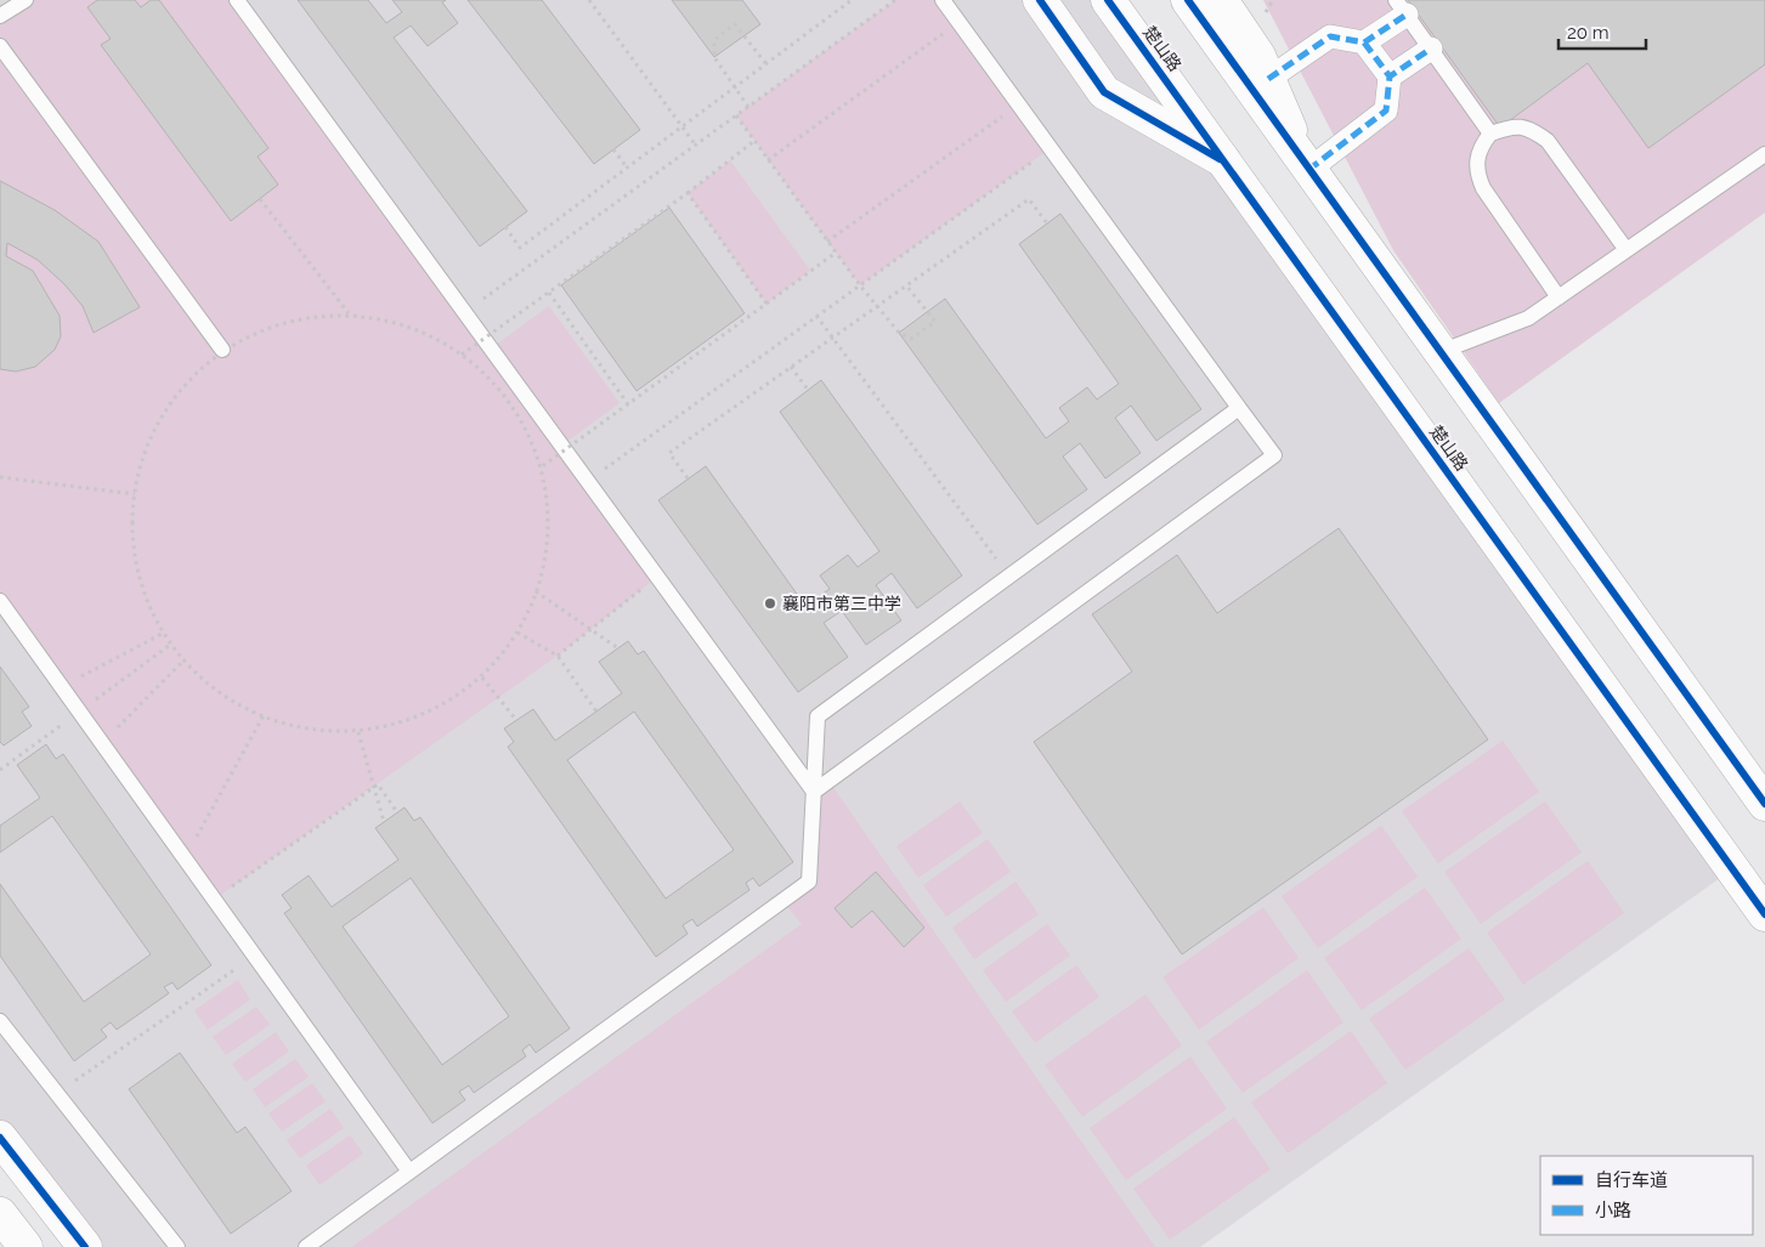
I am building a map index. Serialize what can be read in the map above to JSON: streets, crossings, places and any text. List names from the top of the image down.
{
  "streets": {
    "main road": ["楚山路"]
  },
  "places": ["襄阳市第三中学"],
  "legend": ["自行车道", "小路"],
  "scale_bar": "20 m"
}
